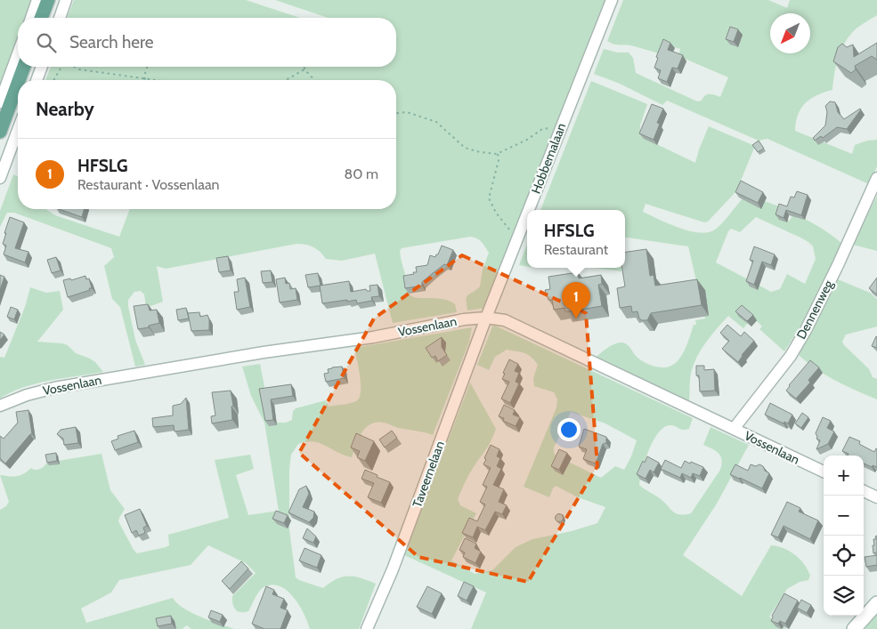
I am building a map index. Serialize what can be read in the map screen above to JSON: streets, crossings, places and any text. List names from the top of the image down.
{
  "streets": {
    "street": [
      "Hobbemalaan",
      "Dennenweg",
      "Vossenlaan",
      "Taveernelaan"
    ]
  },
  "crossings": [
    ["Hobbemalaan", "Vossenlaan"],
    ["Hobbemalaan", "Taveernelaan"],
    ["Dennenweg", "Vossenlaan"],
    ["Vossenlaan", "Taveernelaan"]
  ],
  "north": "bottom left",
  "page": {
    "search": "Search here",
    "heading": "Nearby",
    "list": [
      {
        "mark": "1",
        "name": "HFSLG",
        "note": "Restaurant · Vossenlaan",
        "value": "80 m"
      }
    ],
    "popup": ["HFSLG", "Restaurant"],
    "pins": "1",
    "map_buttons": ["+", "−"]
  }
}
